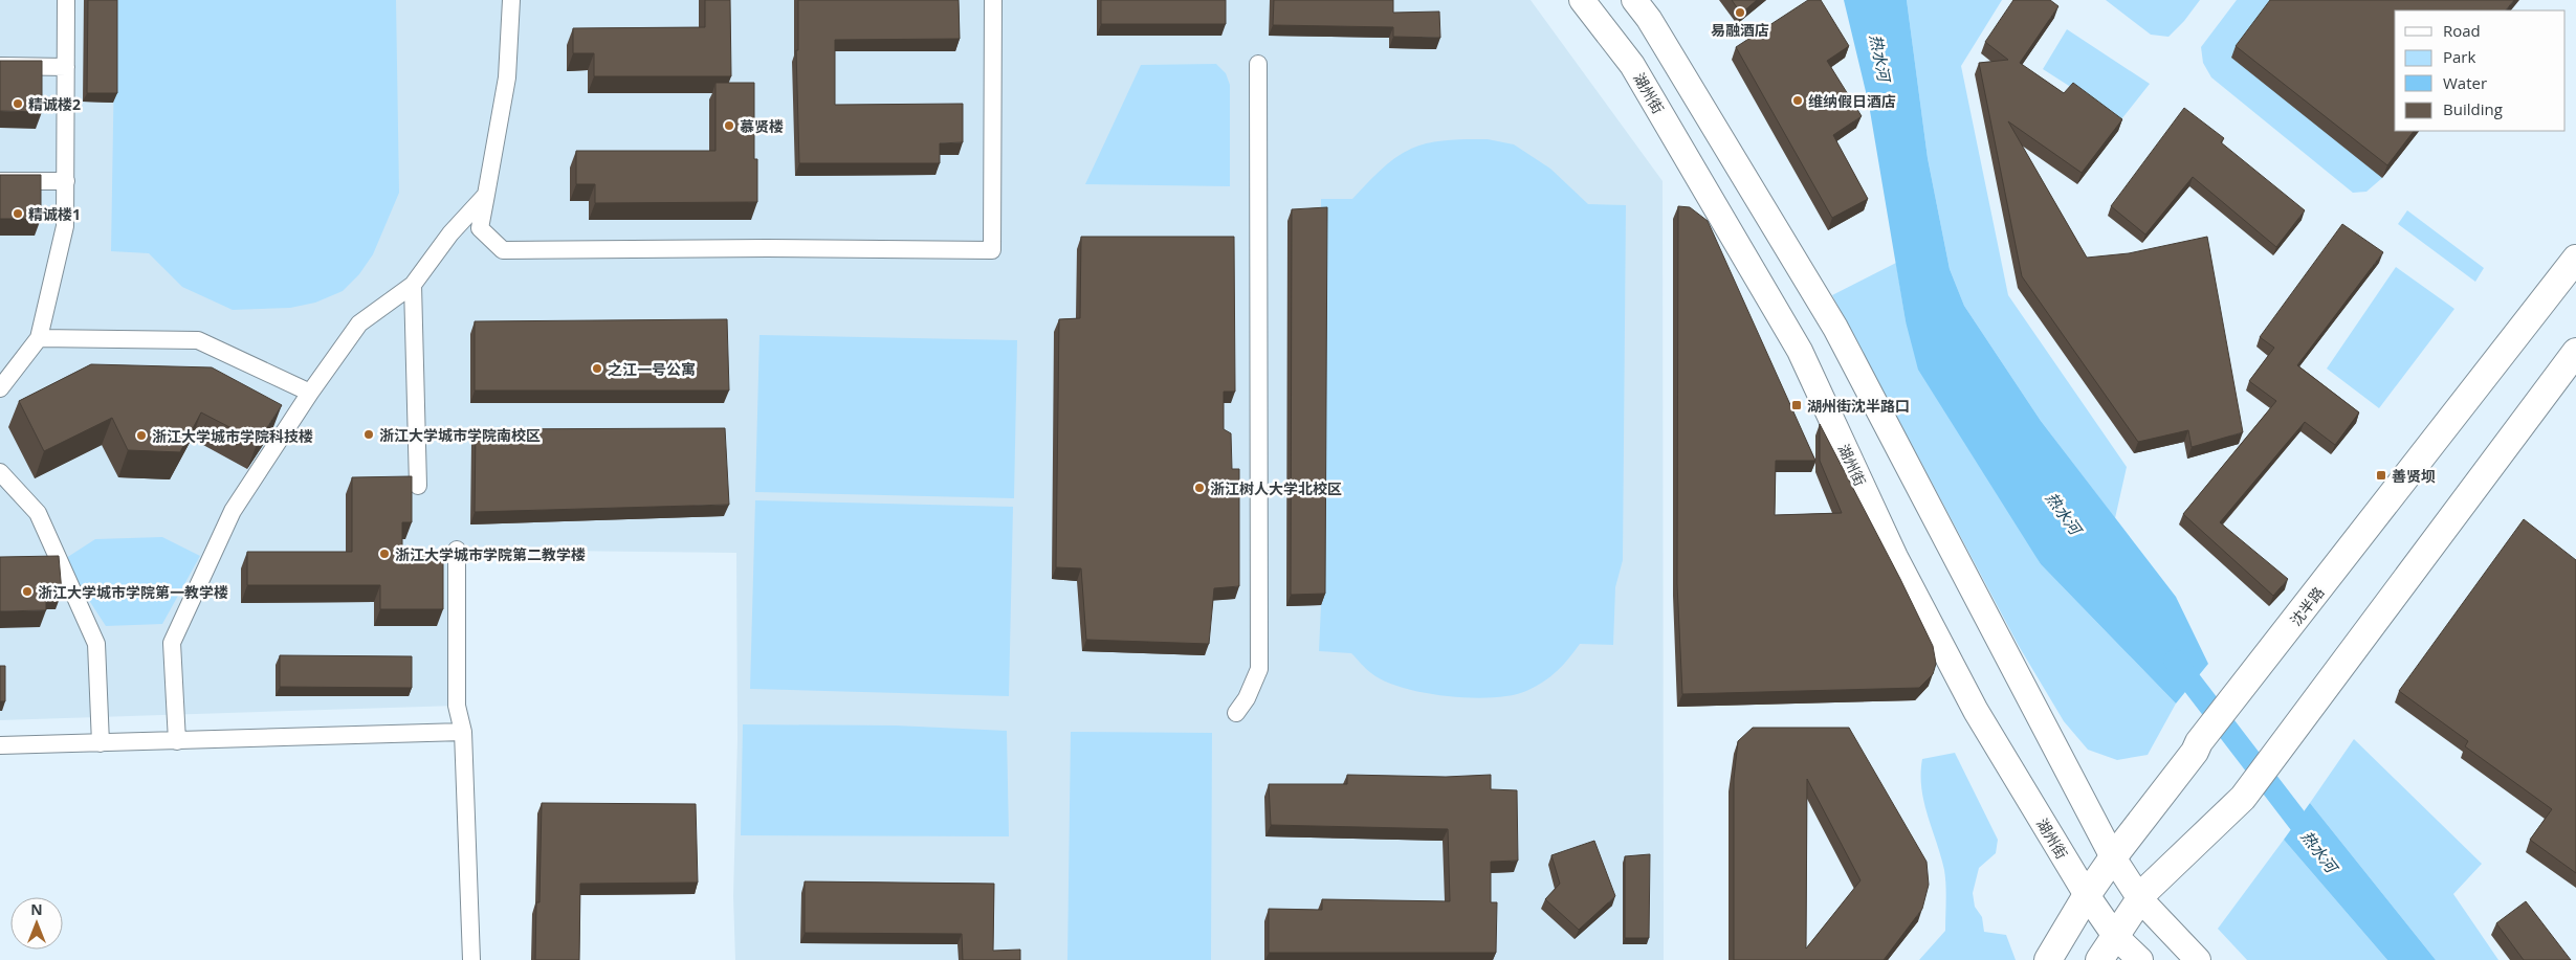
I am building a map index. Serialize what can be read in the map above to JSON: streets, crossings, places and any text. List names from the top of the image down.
{
  "streets": {
    "main road": ["湖州街", "沈半路"]
  },
  "crossings": [
    ["湖州街", "沈半路"]
  ],
  "water": ["热水河"],
  "places": {
    "other": [
      "易融酒店",
      "维纳假日酒店",
      "精诚楼2",
      "慕贤楼",
      "精诚楼1",
      "之江一号公寓",
      "浙江大学城市学院南校区",
      "浙江大学城市学院科技楼",
      "浙江树人大学北校区",
      "浙江大学城市学院第二教学楼",
      "浙江大学城市学院第一教学楼"
    ],
    "transit": ["湖州街沈半路口", "善贤坝"]
  },
  "legend": [
    "Road",
    "Park",
    "Water",
    "Building"
  ],
  "north": "top"
}
